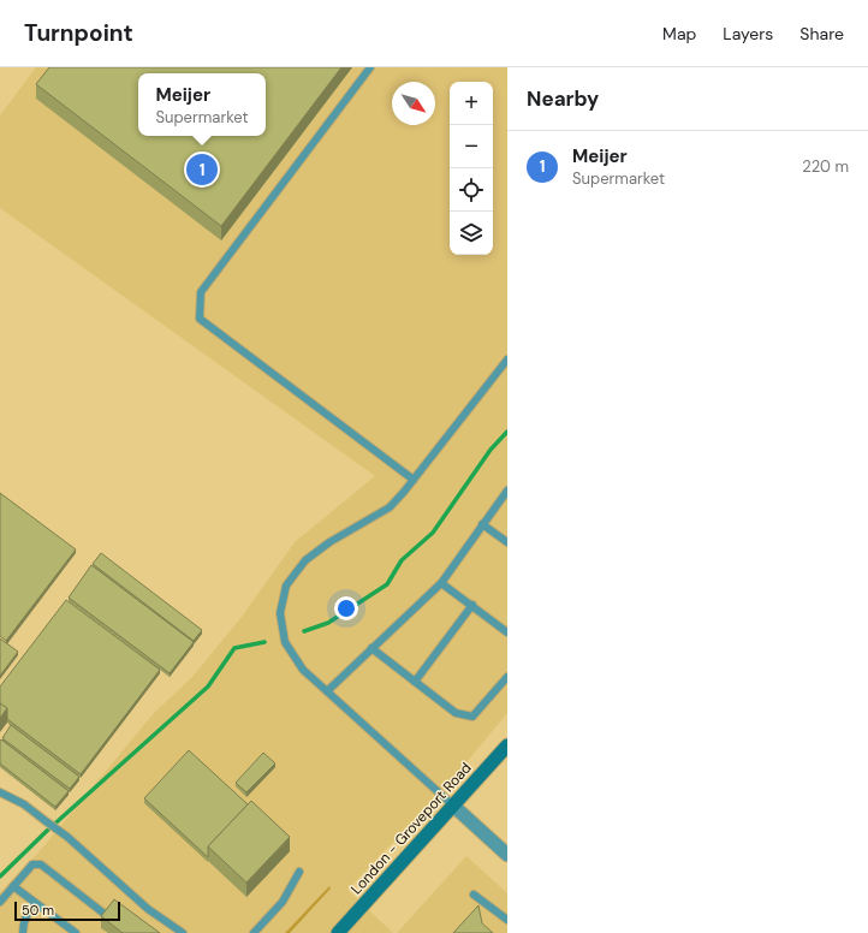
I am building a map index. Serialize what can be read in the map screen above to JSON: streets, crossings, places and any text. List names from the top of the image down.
{
  "streets": {
    "main road": ["London - Groveport Road"]
  },
  "scale_bar": "50 m",
  "north": "bottom right",
  "page": {
    "header": "Turnpoint",
    "nav": ["Map", "Layers", "Share"],
    "heading": "Nearby",
    "popup": ["Meijer", "Supermarket"],
    "map_buttons": ["+", "−"],
    "list": [
      {
        "mark": "1",
        "name": "Meijer",
        "note": "Supermarket",
        "value": "220 m"
      }
    ],
    "pins": "1",
    "scale": "50 m"
  }
}
